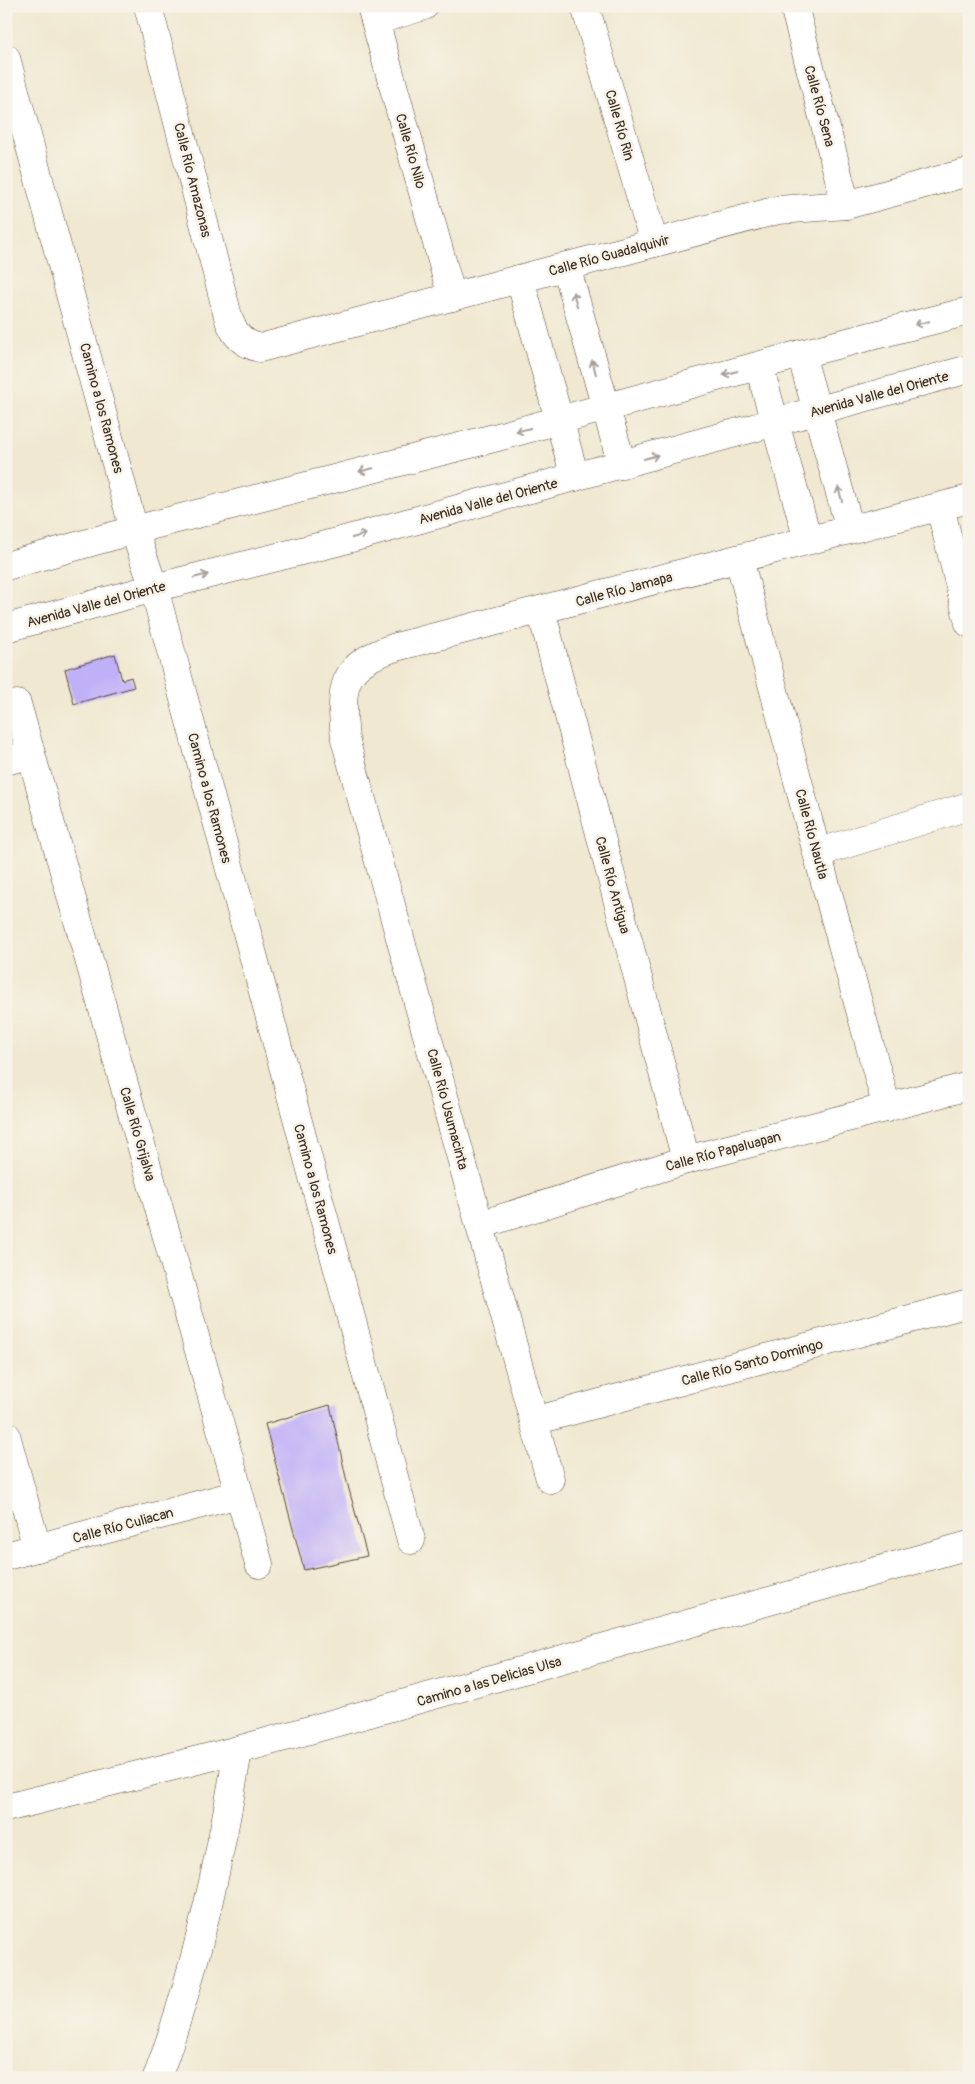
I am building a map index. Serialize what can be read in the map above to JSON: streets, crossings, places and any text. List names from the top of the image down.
{
  "streets": {
    "street": [
      "Calle Río Sena",
      "Calle Río Rin",
      "Calle Río Nilo",
      "Calle Río Amazonas",
      "Calle Río Guadalquivir",
      "Avenida Valle del Oriente",
      "Camino a los Ramones",
      "Calle Río Jamapa",
      "Calle Río Nautla",
      "Calle Río Antigua",
      "Calle Río Usumacinta",
      "Calle Río Grijalva",
      "Calle Río Papaluapan",
      "Calle Río Santo Domingo",
      "Calle Río Culiacan",
      "Camino a las Delicias Ulsa"
    ]
  },
  "crossings": [
    ["Calle Río Sena", "Calle Río Guadalquivir"],
    ["Calle Río Rin", "Calle Río Guadalquivir"],
    ["Calle Río Nilo", "Calle Río Guadalquivir"],
    ["Calle Río Amazonas", "Calle Río Guadalquivir"],
    ["Avenida Valle del Oriente", "Camino a los Ramones"],
    ["Calle Río Jamapa", "Calle Río Nautla"],
    ["Calle Río Jamapa", "Calle Río Antigua"],
    ["Calle Río Jamapa", "Calle Río Usumacinta"],
    ["Calle Río Nautla", "Calle Río Papaluapan"],
    ["Calle Río Antigua", "Calle Río Papaluapan"],
    ["Calle Río Usumacinta", "Calle Río Papaluapan"],
    ["Calle Río Usumacinta", "Calle Río Santo Domingo"],
    ["Calle Río Grijalva", "Calle Río Culiacan"]
  ]
}
